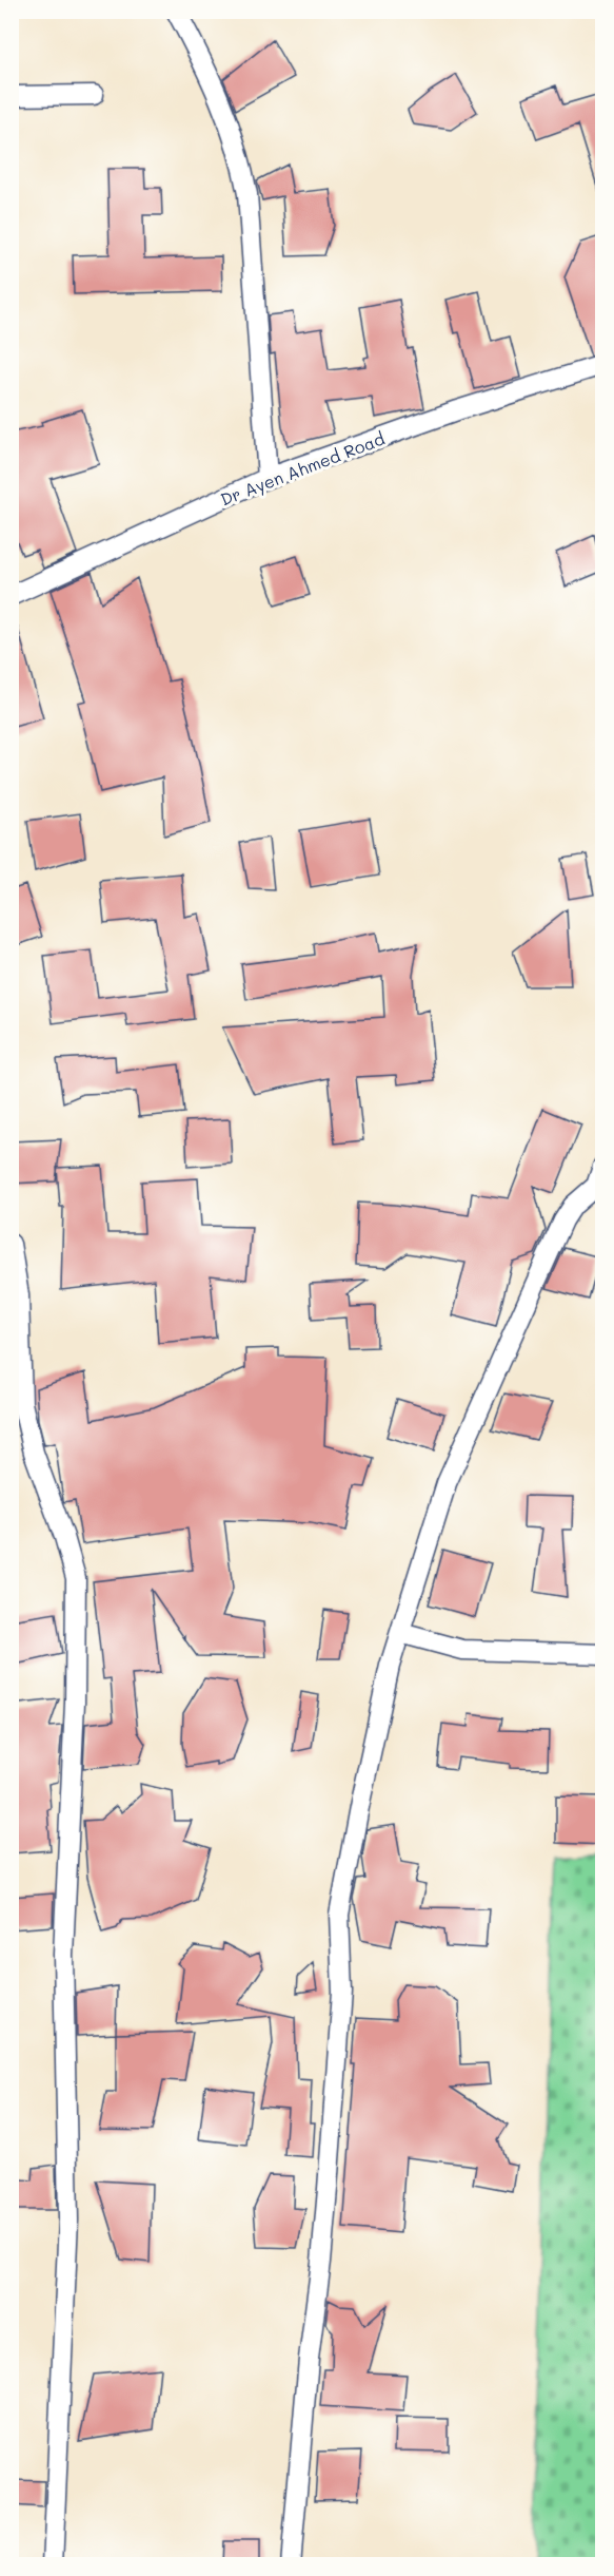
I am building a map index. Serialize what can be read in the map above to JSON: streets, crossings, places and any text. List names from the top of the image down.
{
  "streets": {
    "street": ["Dr Ayen Ahmed Road"]
  }
}
